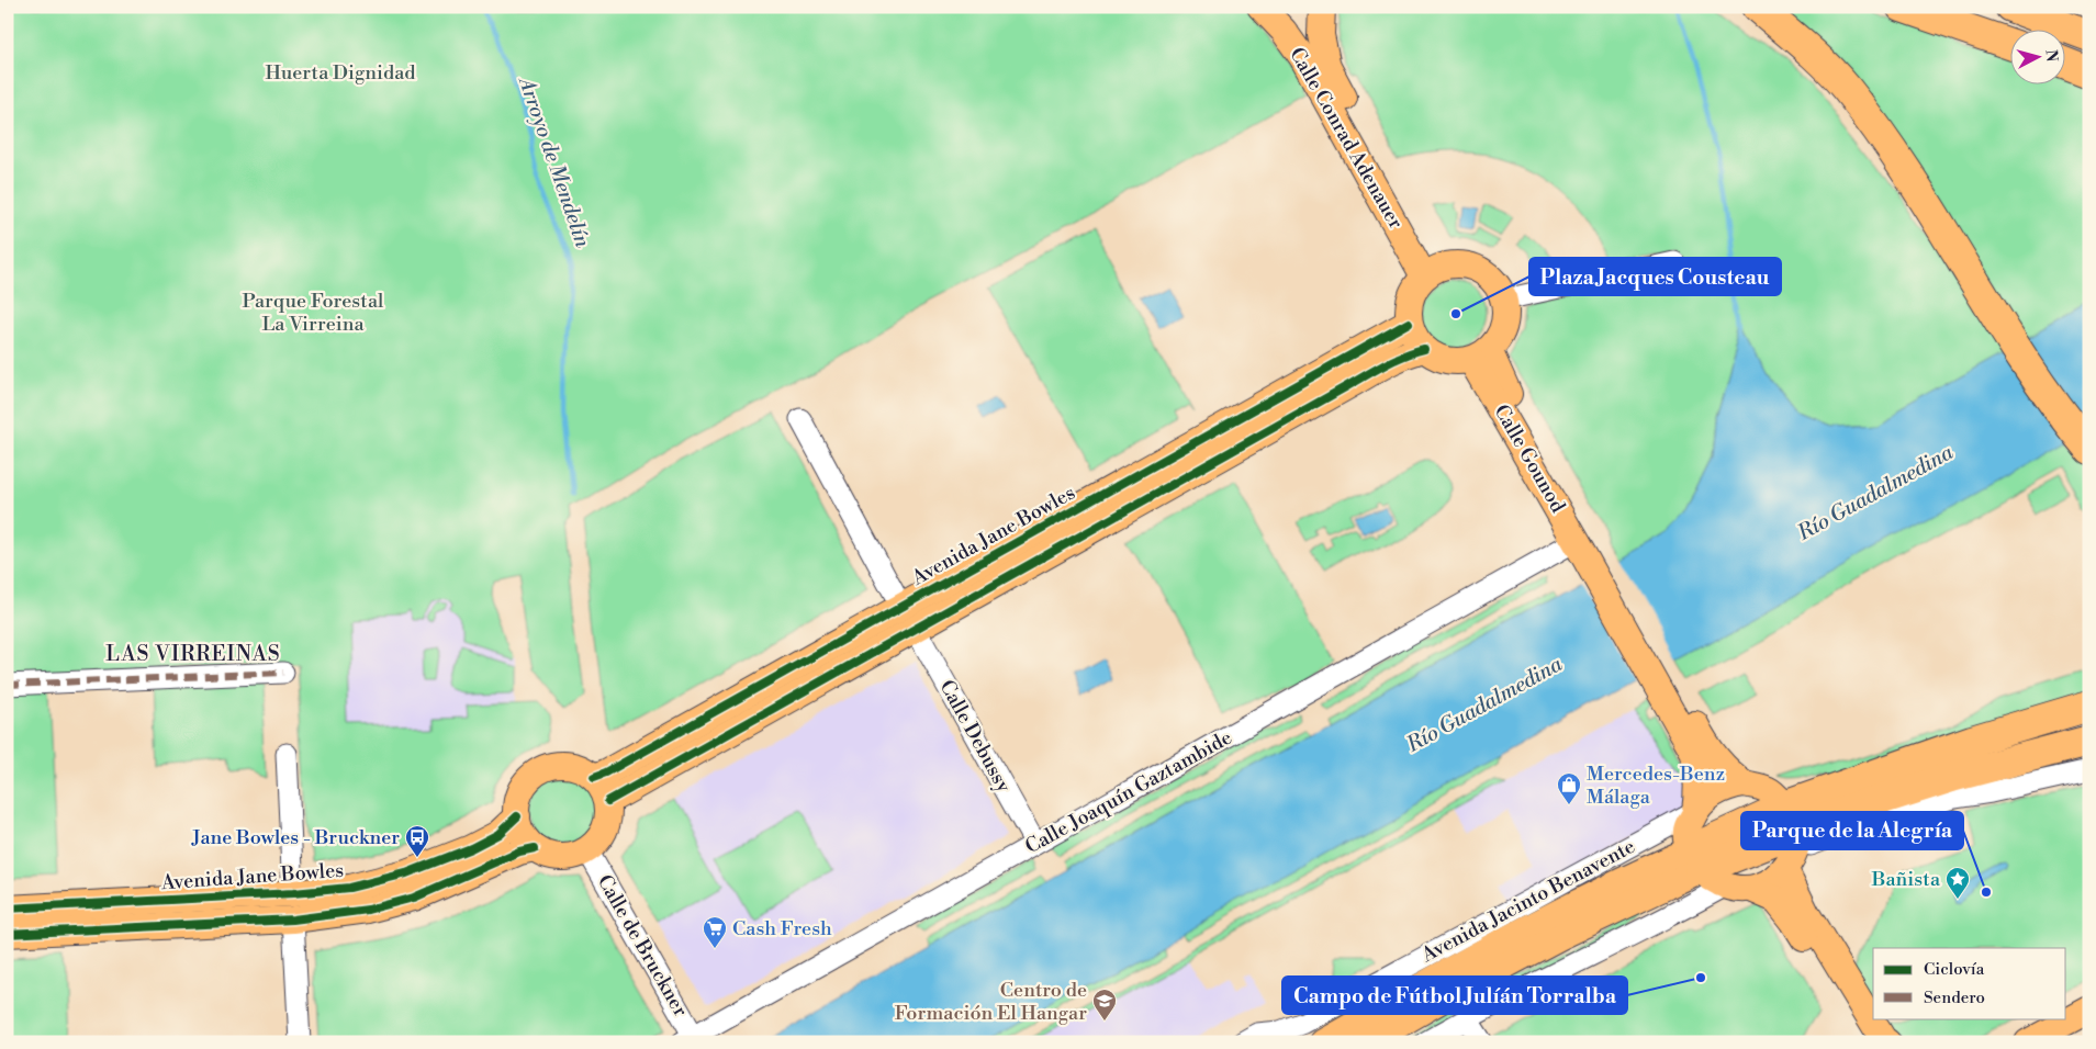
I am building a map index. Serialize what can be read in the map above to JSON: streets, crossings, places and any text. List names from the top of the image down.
{
  "streets": {
    "highway": ["Avenida Jacinto Benavente"],
    "main road": ["Calle Conrad Adenauer", "Calle Gounod", "Avenida Jane Bowles"],
    "street": ["Calle Debussy", "Calle Joaquín Gaztambide", "Calle de Bruckner"]
  },
  "crossings": [
    ["Calle Conrad Adenauer", "Calle Gounod"],
    ["Calle Conrad Adenauer", "Avenida Jane Bowles"],
    ["Calle Gounod", "Avenida Jane Bowles"],
    ["Calle Gounod", "Calle Joaquín Gaztambide"],
    ["Avenida Jane Bowles", "Calle Debussy"],
    ["Avenida Jane Bowles", "Calle de Bruckner"],
    ["Calle Debussy", "Calle Joaquín Gaztambide"],
    ["Calle Joaquín Gaztambide", "Calle de Bruckner"]
  ],
  "districts": ["LAS VIRREINAS"],
  "water": ["Arroyo de Mendelín", "Río Guadalmedina"],
  "parks": ["Huerta Dignidad", "Parque Forestal La Virreina"],
  "places": {
    "other": ["Plaza Jacques Cousteau", "Parque de la Alegría", "Campo de Fútbol Julíán Torralba"],
    "shop": ["Mercedes-Benz Málaga"],
    "bus stop": ["Jane Bowles - Bruckner"],
    "place": ["Bañista"],
    "supermarket": ["Cash Fresh"],
    "school or university": ["Centro de Formación El Hangar"]
  },
  "legend": ["Ciclovía", "Sendero"],
  "north": "right"
}
